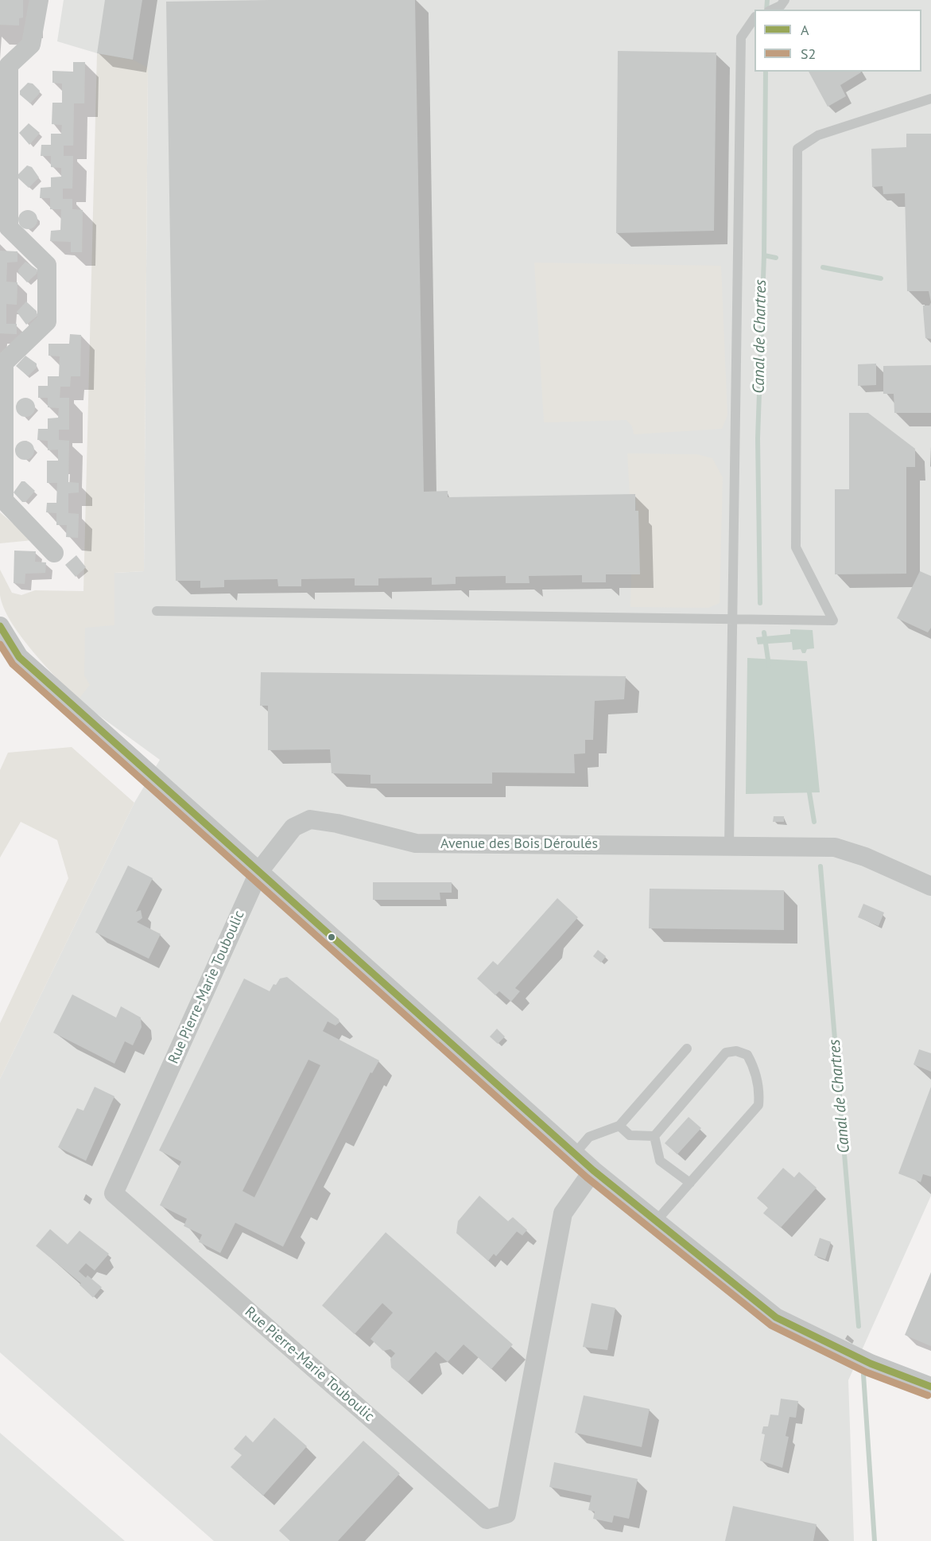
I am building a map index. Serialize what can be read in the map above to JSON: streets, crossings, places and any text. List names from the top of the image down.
{
  "streets": {
    "street": ["Avenue des Bois Déroulés", "Rue Pierre-Marie Touboulic"]
  },
  "crossings": [
    ["Avenue des Bois Déroulés", "Rue Pierre-Marie Touboulic"]
  ],
  "water": ["Canal de Chartres"],
  "lines": ["transit line A", "transit line S2"],
  "legend": ["A", "S2"]
}
